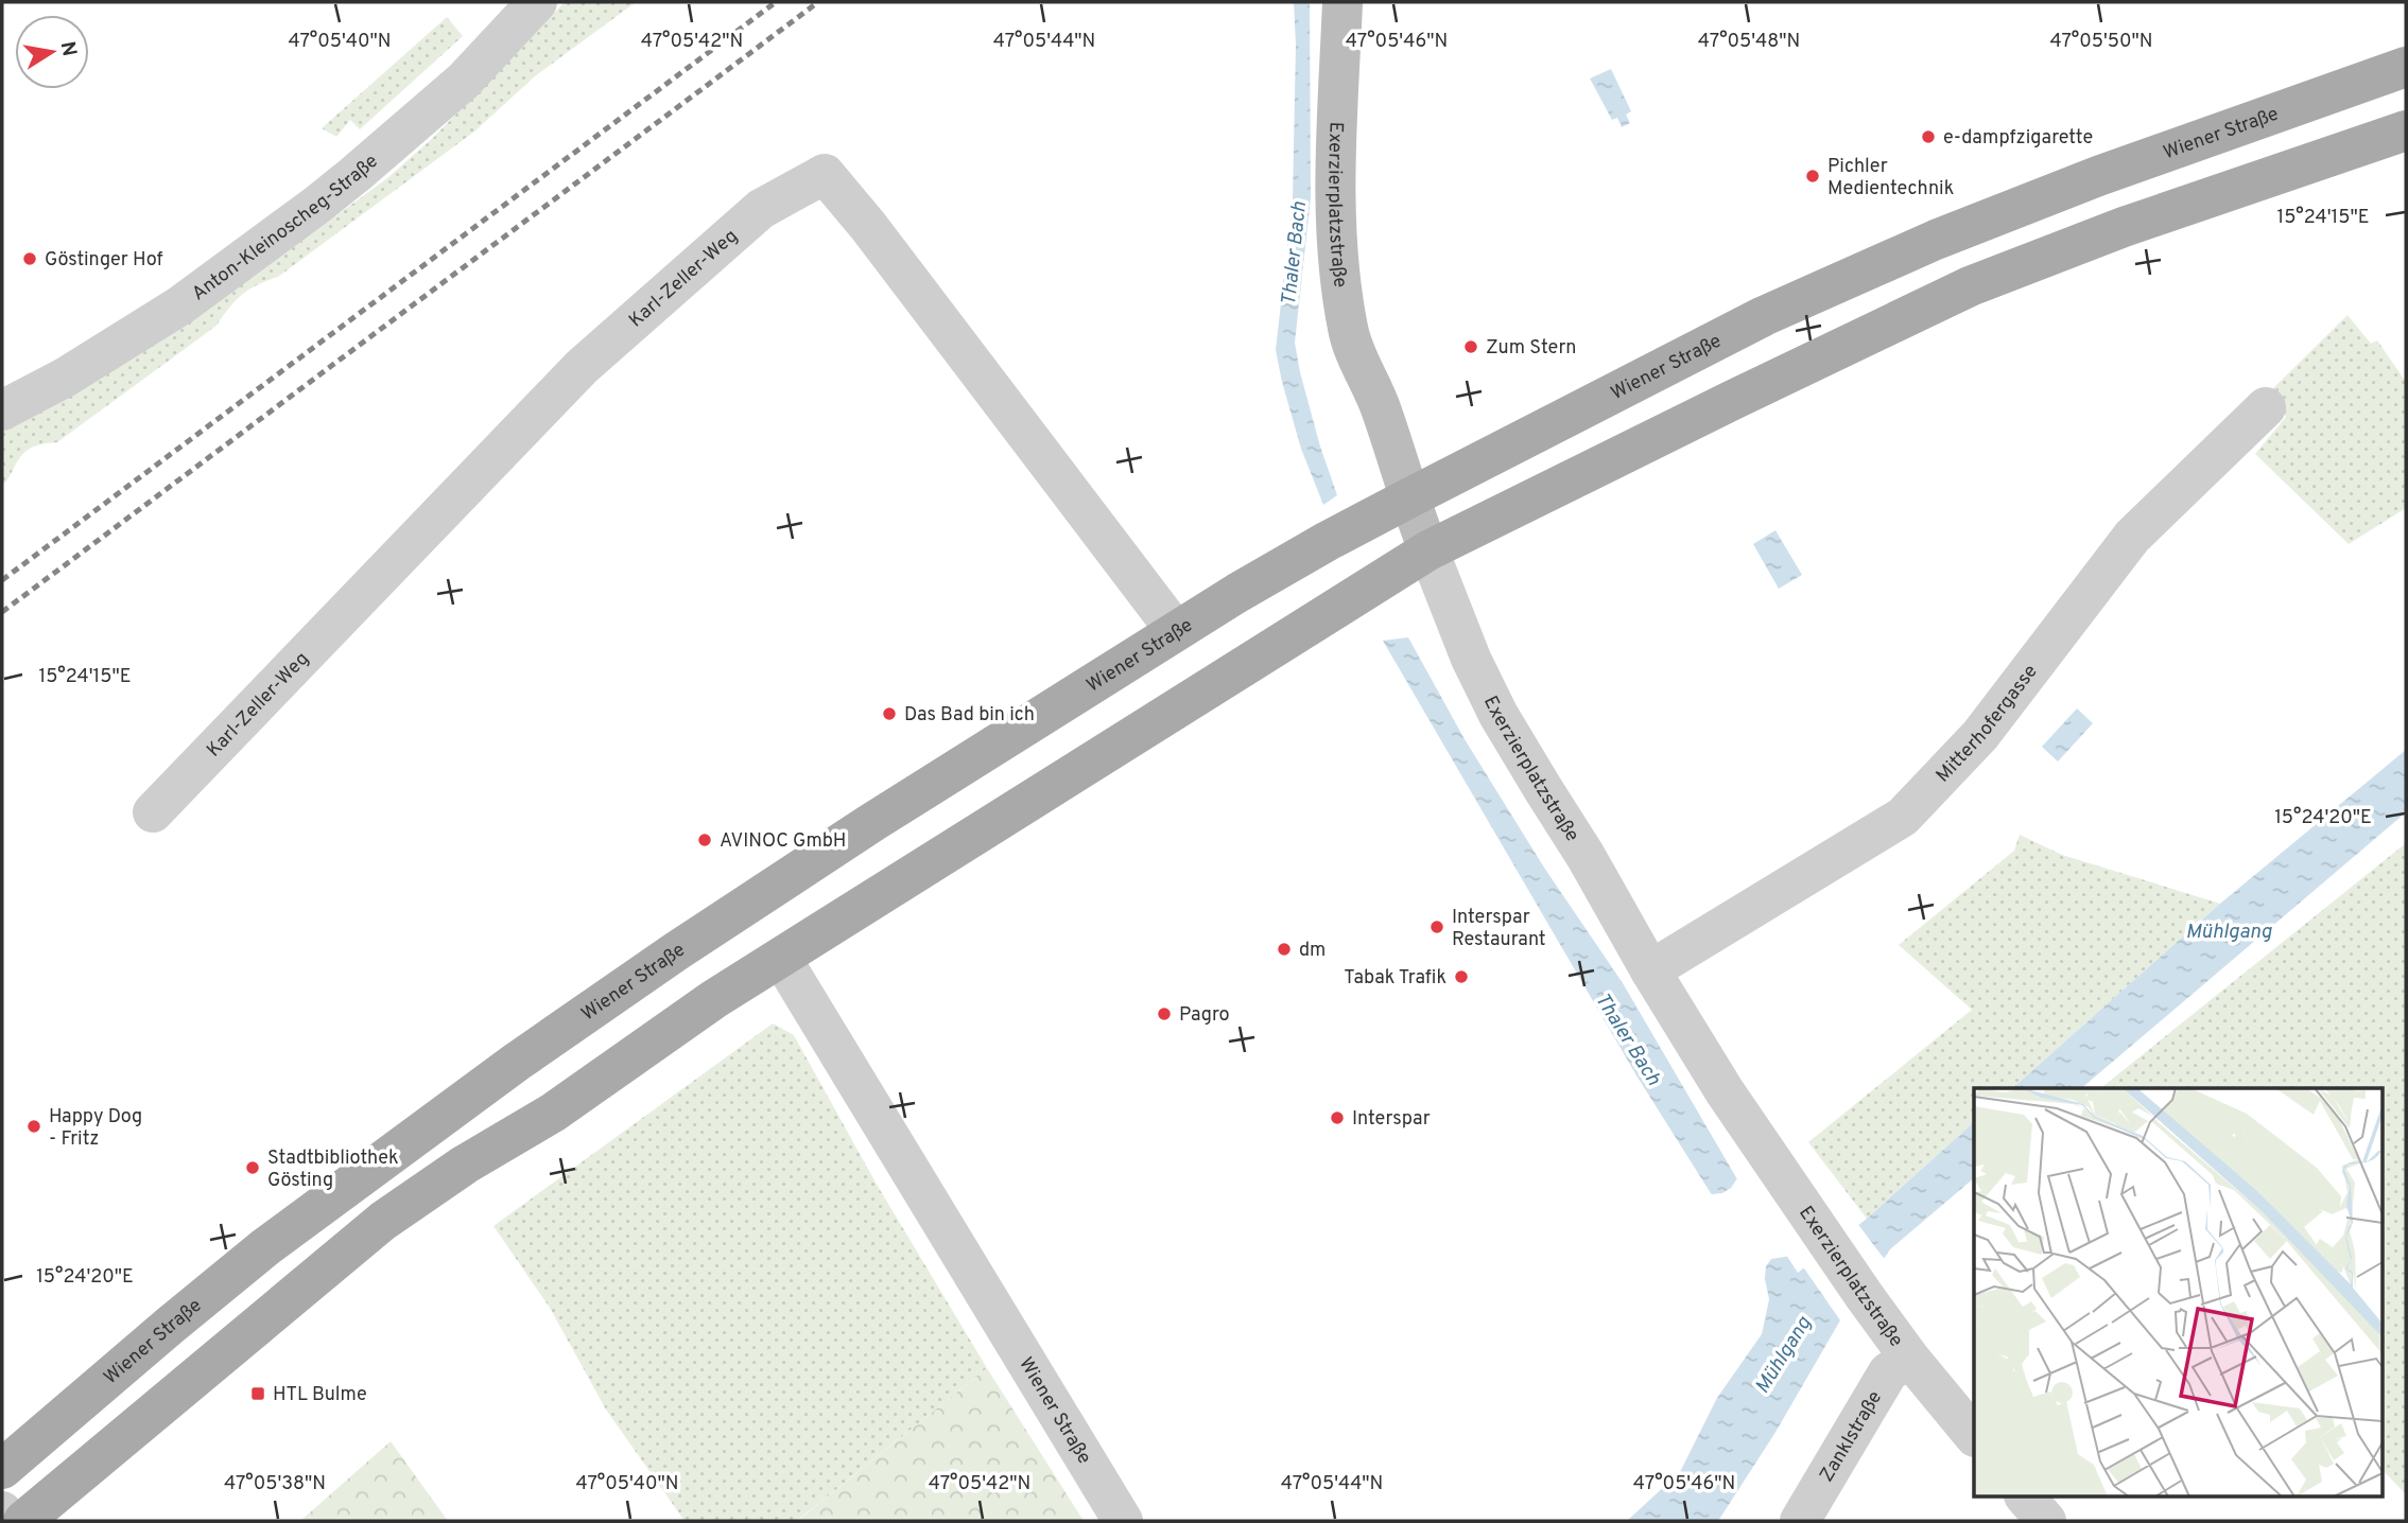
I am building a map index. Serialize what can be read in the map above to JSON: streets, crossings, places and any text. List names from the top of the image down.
{
  "streets": {
    "main road": ["Wiener Straße", "Exerzierplatzstraße"],
    "street": [
      "Anton-Kleinoscheg-Straße",
      "Karl-Zeller-Weg",
      "Mitterhofergasse",
      "Zanklstraße"
    ]
  },
  "crossings": [
    ["Wiener Straße", "Exerzierplatzstraße"],
    ["Wiener Straße", "Karl-Zeller-Weg"],
    ["Exerzierplatzstraße", "Mitterhofergasse"],
    ["Exerzierplatzstraße", "Zanklstraße"]
  ],
  "water": ["Thaler Bach", "Mühlgang"],
  "places": {
    "other": [
      "e-dampfzigarette",
      "Pichler Medientechnik",
      "Göstinger Hof",
      "Zum Stern",
      "Das Bad bin ich",
      "AVINOC GmbH",
      "Interspar Restaurant",
      "dm",
      "Tabak Trafik",
      "Pagro",
      "Interspar",
      "Happy Dog - Fritz",
      "Stadtbibliothek Gösting"
    ],
    "transit": ["HTL Bulme"]
  },
  "north": "right",
  "coordinates": [
    "47°05'40\"N",
    "47°05'42\"N",
    "47°05'44\"N",
    "47°05'46\"N",
    "47°05'48\"N",
    "47°05'50\"N",
    "15°24'15\"E",
    "15°24'20\"E",
    "47°05'38\"N"
  ]
}
